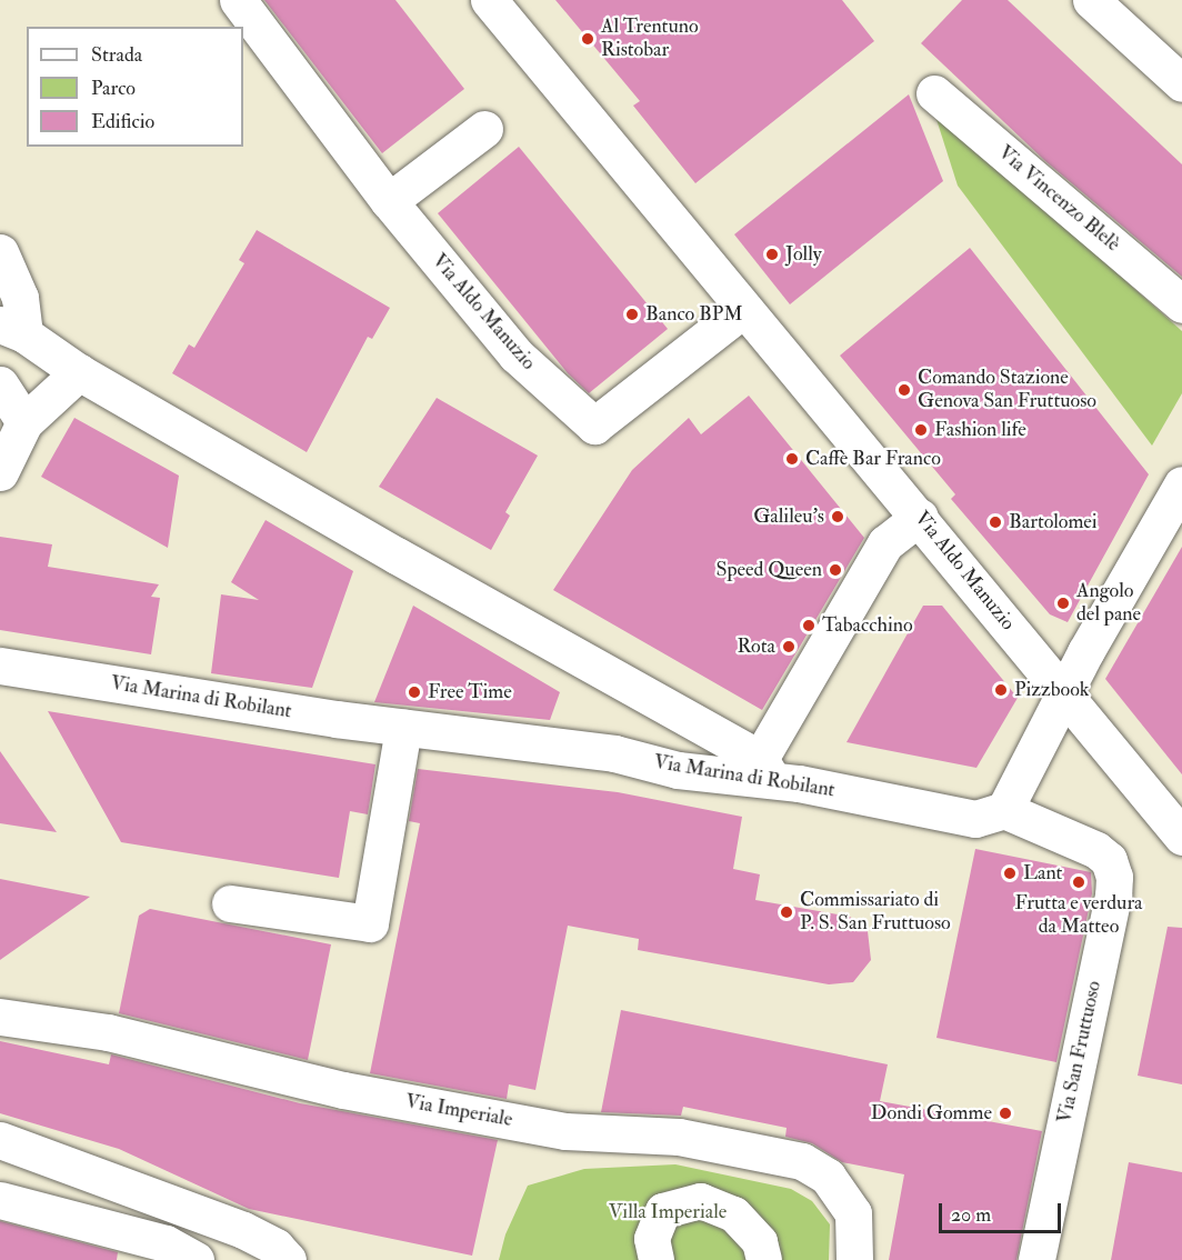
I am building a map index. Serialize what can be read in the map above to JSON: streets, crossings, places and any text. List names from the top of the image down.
{
  "streets": {
    "street": [
      "Via Vincenzo Blelè",
      "Via Aldo Manuzio",
      "Via Marina di Robilant",
      "Via San Fruttuoso",
      "Via Imperiale"
    ]
  },
  "crossings": [
    ["Via Marina di Robilant", "Via San Fruttuoso"]
  ],
  "parks": ["Villa Imperiale"],
  "places": [
    "Al Trentuno Ristobar",
    "Jolly",
    "Banco BPM",
    "Comando Stazione Genova San Fruttuoso",
    "Fashion life",
    "Caffè Bar Franco",
    "Galileu's",
    "Bartolomei",
    "Speed Queen",
    "Angolo del pane",
    "Tabacchino",
    "Rota",
    "Pizzbook",
    "Free Time",
    "Lant",
    "Frutta e verdura da Matteo",
    "Commissariato di P. S. San Fruttuoso",
    "Dondi Gomme"
  ],
  "legend": ["Strada", "Parco", "Edificio"],
  "scale_bar": "20 m"
}
